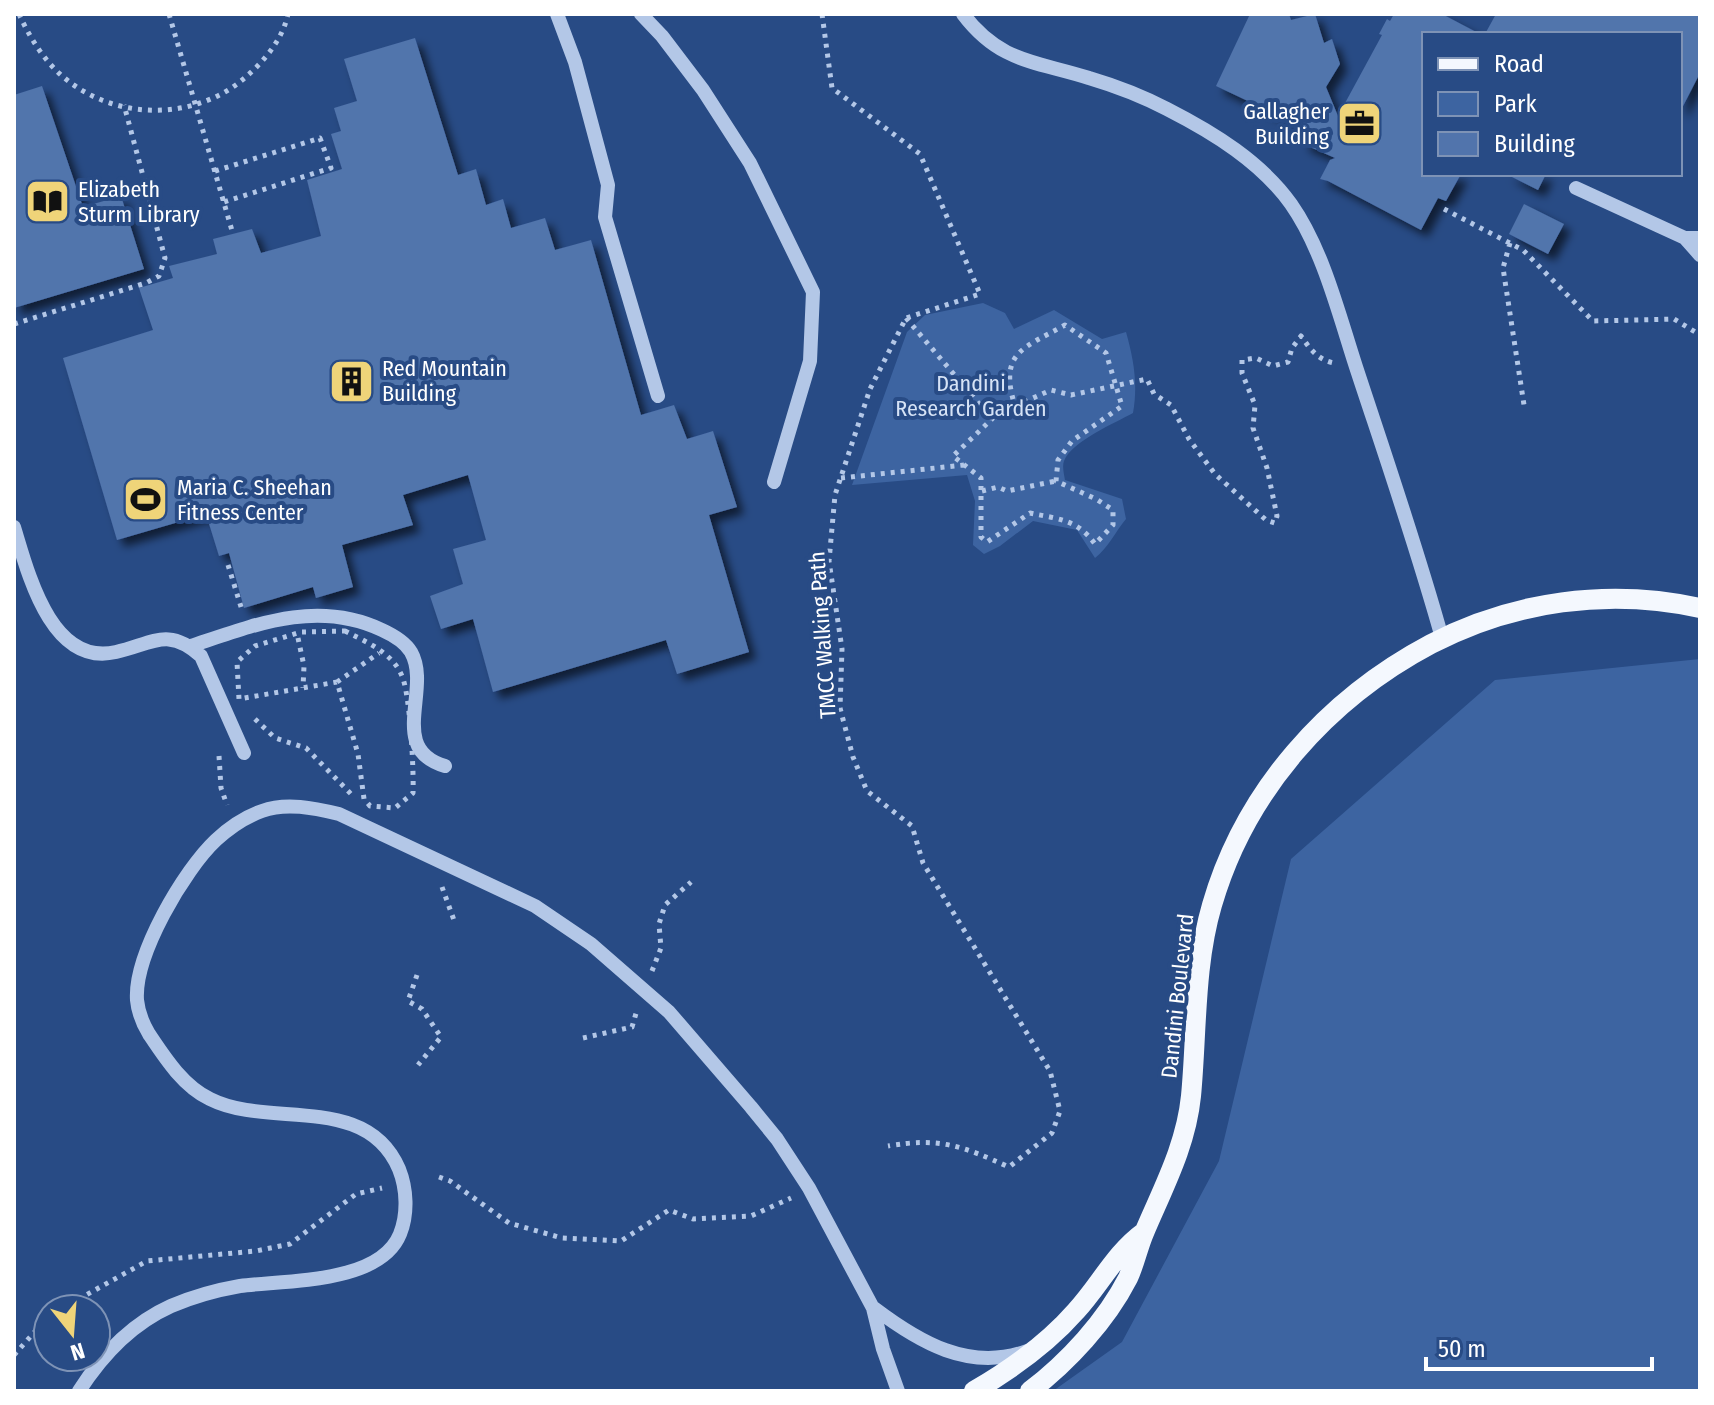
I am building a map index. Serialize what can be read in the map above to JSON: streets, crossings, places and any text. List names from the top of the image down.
{
  "streets": {
    "main road": ["Dandini Boulevard"],
    "path": ["TMCC Walking Path"]
  },
  "parks": ["Dandini Research Garden"],
  "places": {
    "office": ["Gallagher Building"],
    "library": ["Elizabeth Sturm Library"],
    "building": ["Red Mountain Building"],
    "sports": ["Maria C. Sheehan Fitness Center"]
  },
  "legend": ["Road", "Park", "Building"],
  "scale_bar": "50 m",
  "north": "bottom"
}
